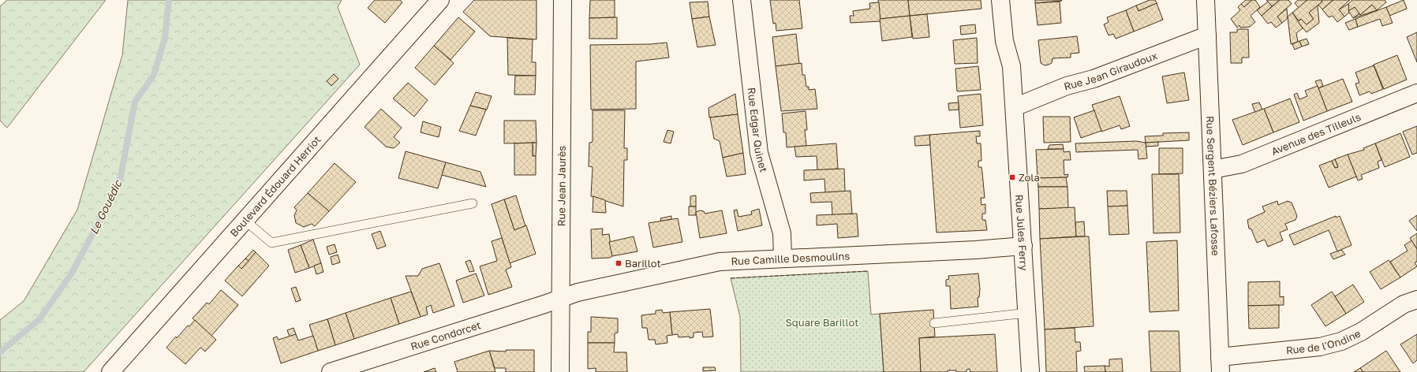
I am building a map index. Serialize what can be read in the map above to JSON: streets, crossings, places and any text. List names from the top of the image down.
{
  "streets": {
    "street": [
      "Rue Jean Giraudoux",
      "Rue Edgar Quinet",
      "Avenue des Tilleuls",
      "Rue Jean Jaurès",
      "Rue Sergent Béziers Lafosse",
      "Boulevard Édouard Herriot",
      "Rue Jules Ferry",
      "Rue Camille Desmoulins",
      "Rue Condorcet",
      "Rue de l'Ondine"
    ]
  },
  "crossings": [
    ["Rue Jean Giraudoux", "Rue Sergent Béziers Lafosse"],
    ["Rue Jean Giraudoux", "Rue Jules Ferry"],
    ["Rue Edgar Quinet", "Rue Camille Desmoulins"],
    ["Avenue des Tilleuls", "Rue Sergent Béziers Lafosse"],
    ["Rue Jean Jaurès", "Rue Camille Desmoulins"],
    ["Rue Jean Jaurès", "Rue Condorcet"],
    ["Rue Sergent Béziers Lafosse", "Rue de l'Ondine"],
    ["Rue Jules Ferry", "Rue Camille Desmoulins"],
    ["Rue Camille Desmoulins", "Rue Condorcet"]
  ],
  "water": ["Le Gouédic"],
  "parks": ["Square Barillot"],
  "places": {
    "transit": ["Zola", "Barillot"]
  }
}
